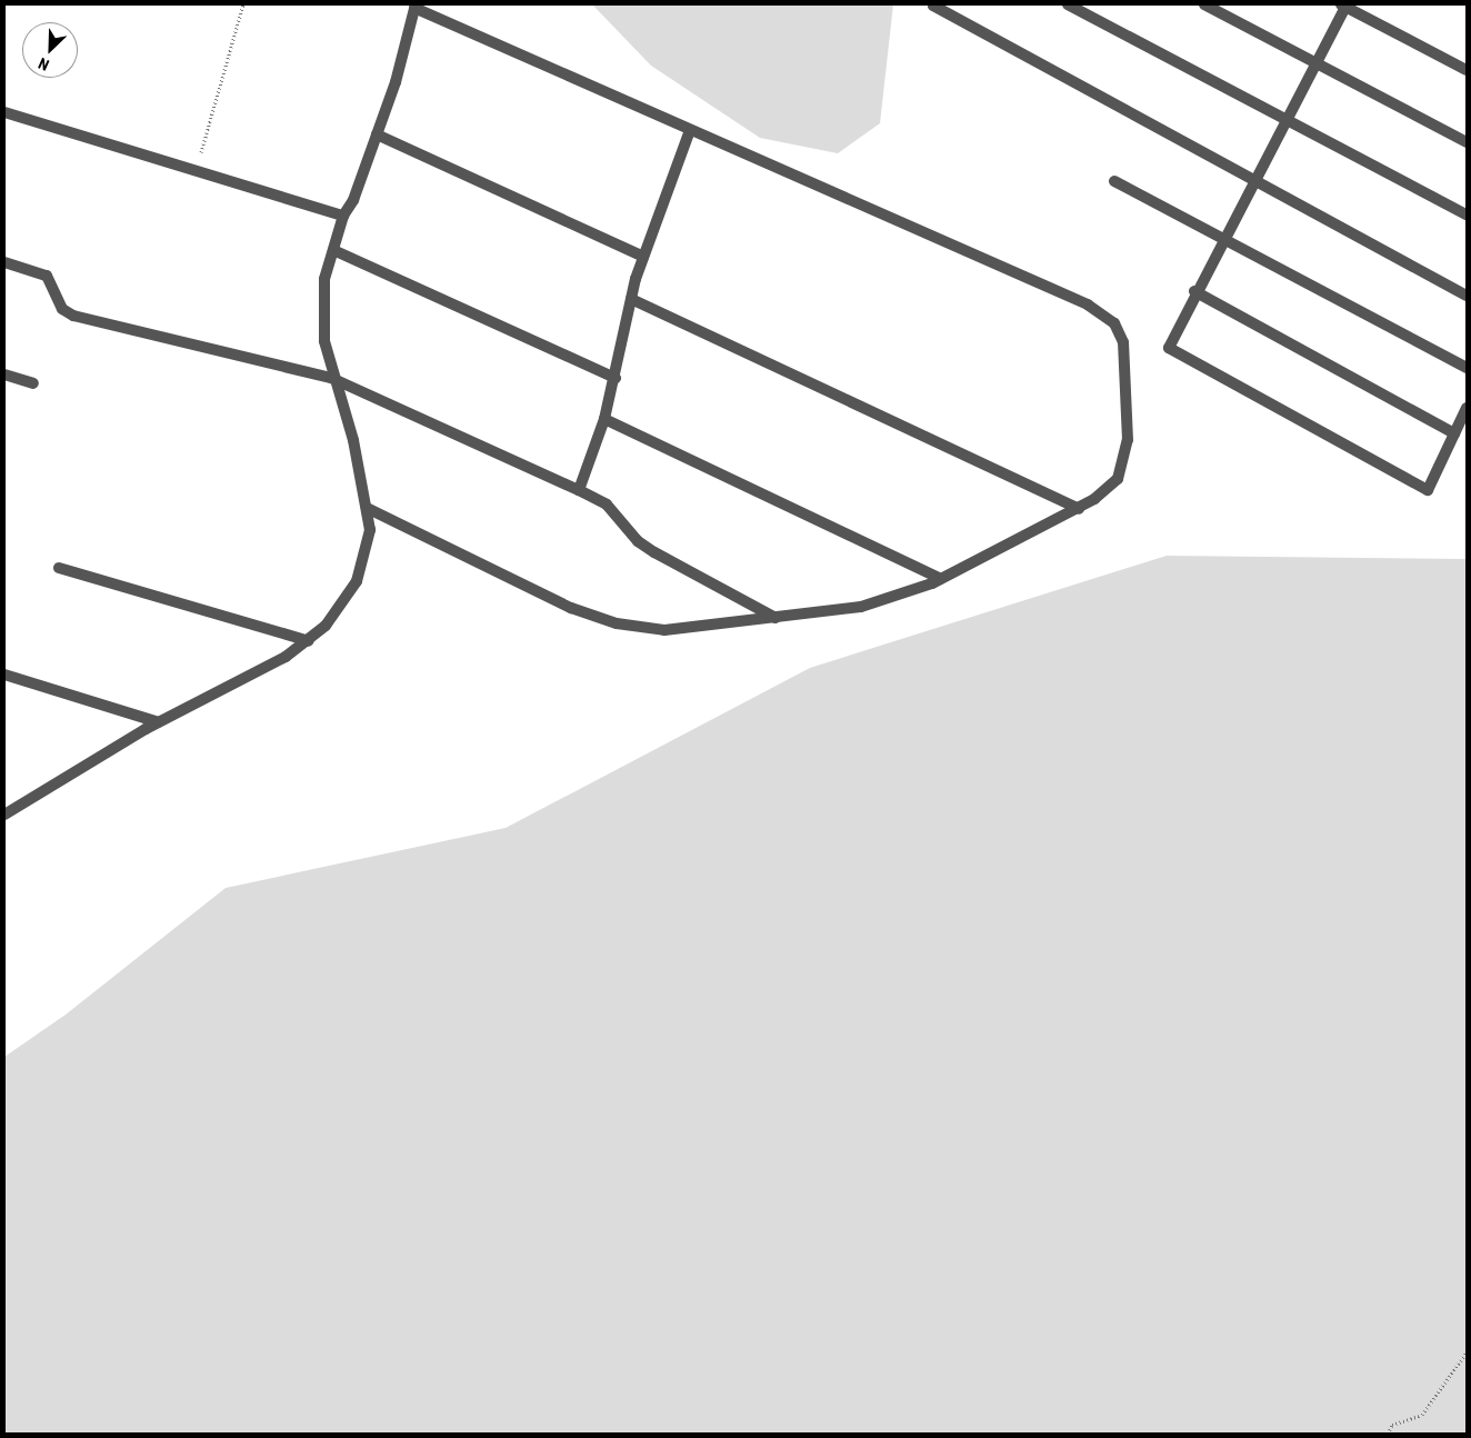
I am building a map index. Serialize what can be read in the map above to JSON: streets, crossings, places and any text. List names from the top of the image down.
{
  "north": "bottom left"
}
